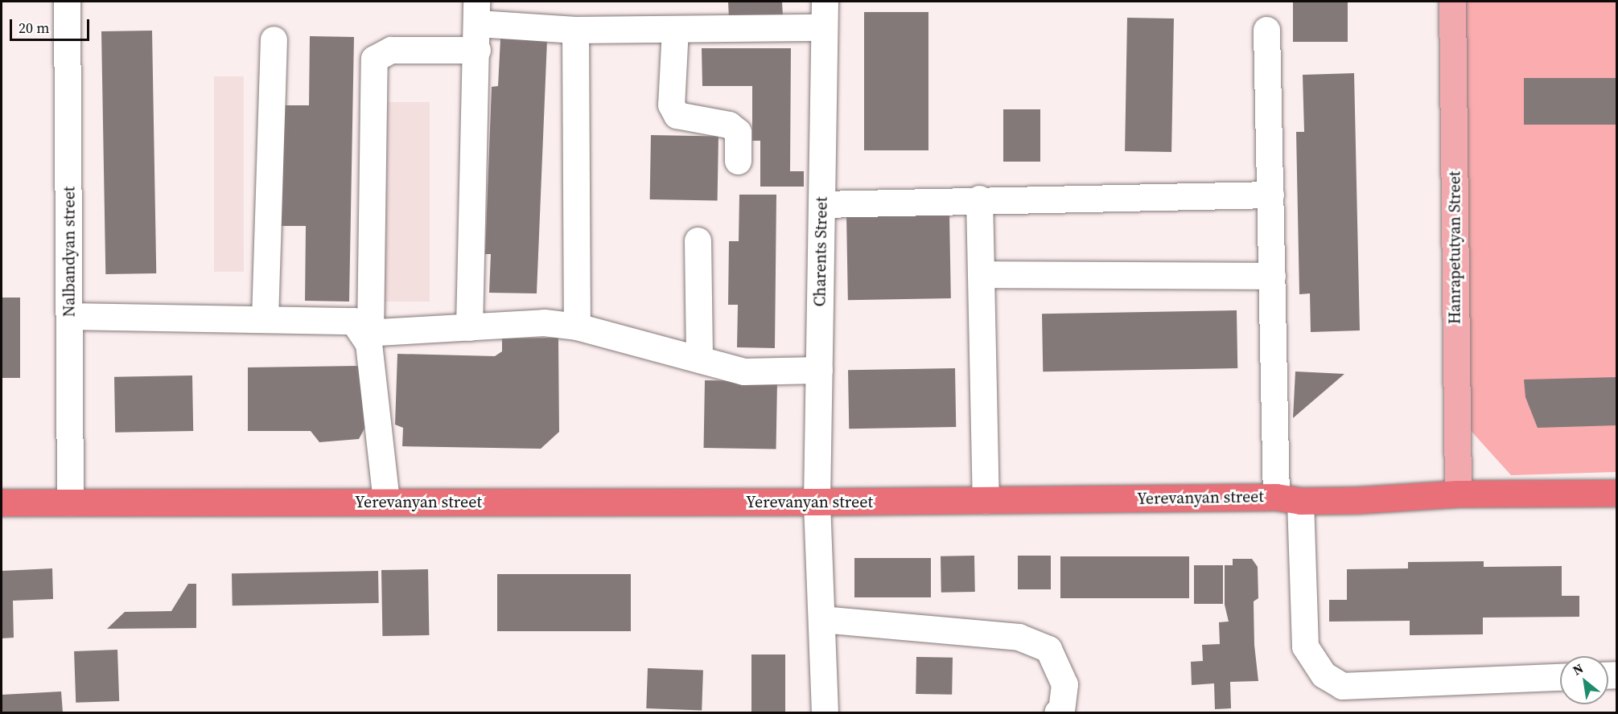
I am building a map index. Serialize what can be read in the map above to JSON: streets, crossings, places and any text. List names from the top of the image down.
{
  "streets": {
    "highway": ["Yerevanyan street"],
    "main road": ["Hanrapetutyan Street"],
    "street": ["Nalbandyan street", "Charents Street"]
  },
  "crossings": [
    ["Hanrapetutyan Street", "Yerevanyan street"],
    ["Nalbandyan street", "Yerevanyan street"],
    ["Charents Street", "Yerevanyan street"]
  ],
  "scale_bar": "20 m",
  "north": "top left"
}
